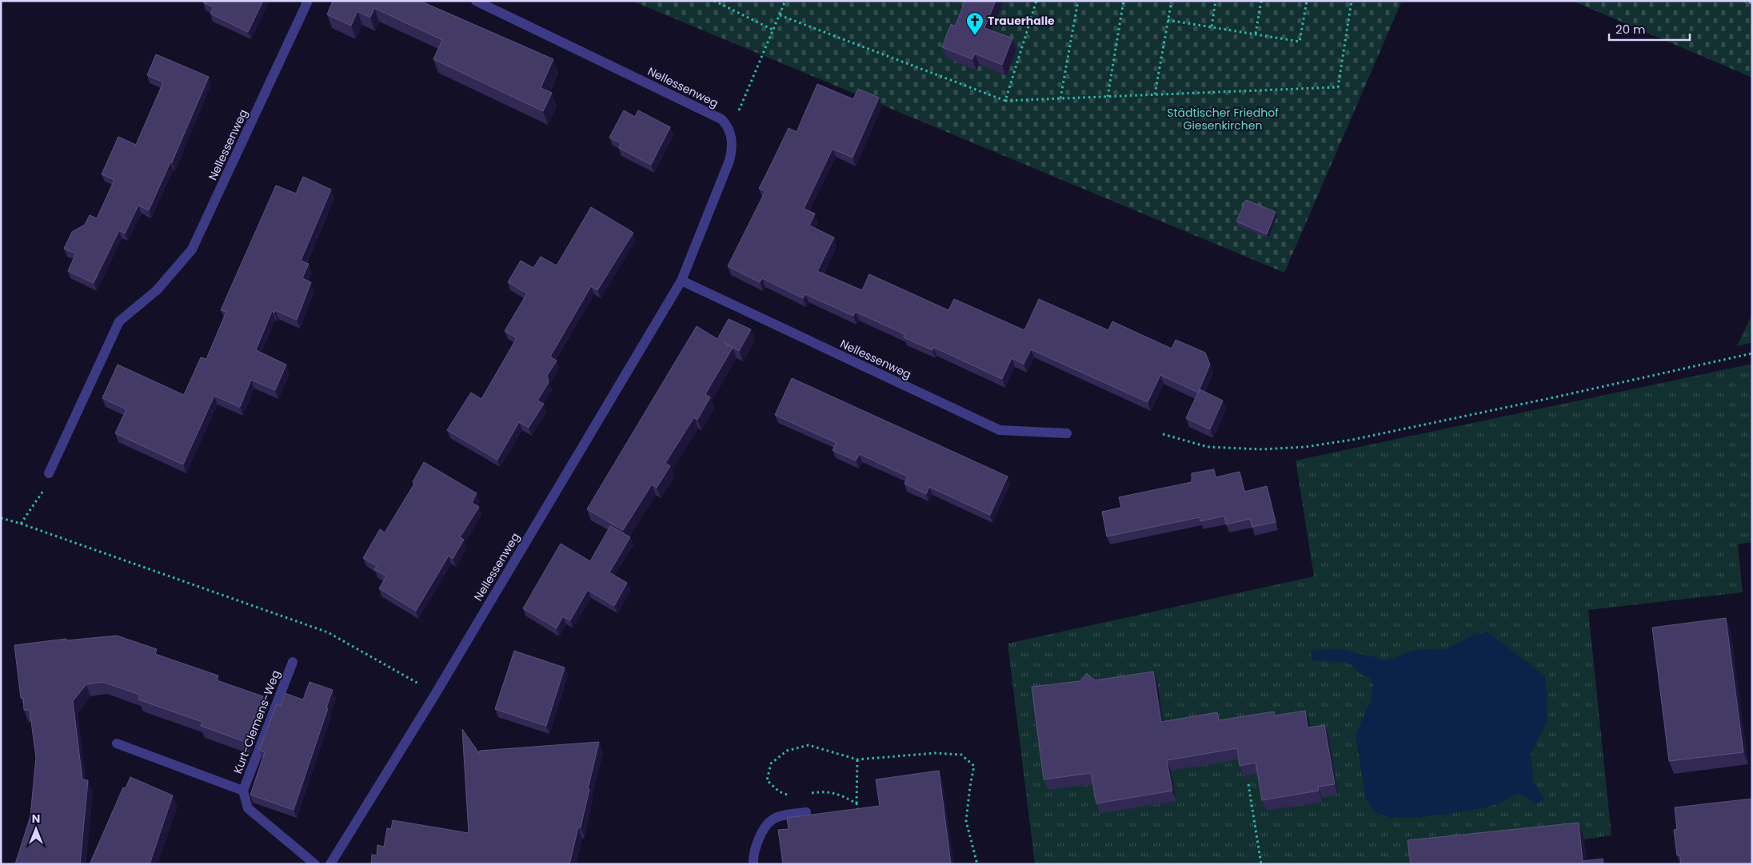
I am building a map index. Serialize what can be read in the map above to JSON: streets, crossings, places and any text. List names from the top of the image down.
{
  "streets": {
    "street": ["Nellessenweg", "Kurt-Clemens-Weg"]
  },
  "parks": ["Städtischer Friedhof Giesenkirchen"],
  "places": {
    "church": ["Trauerhalle"]
  },
  "scale_bar": "20 m",
  "north": "top"
}
